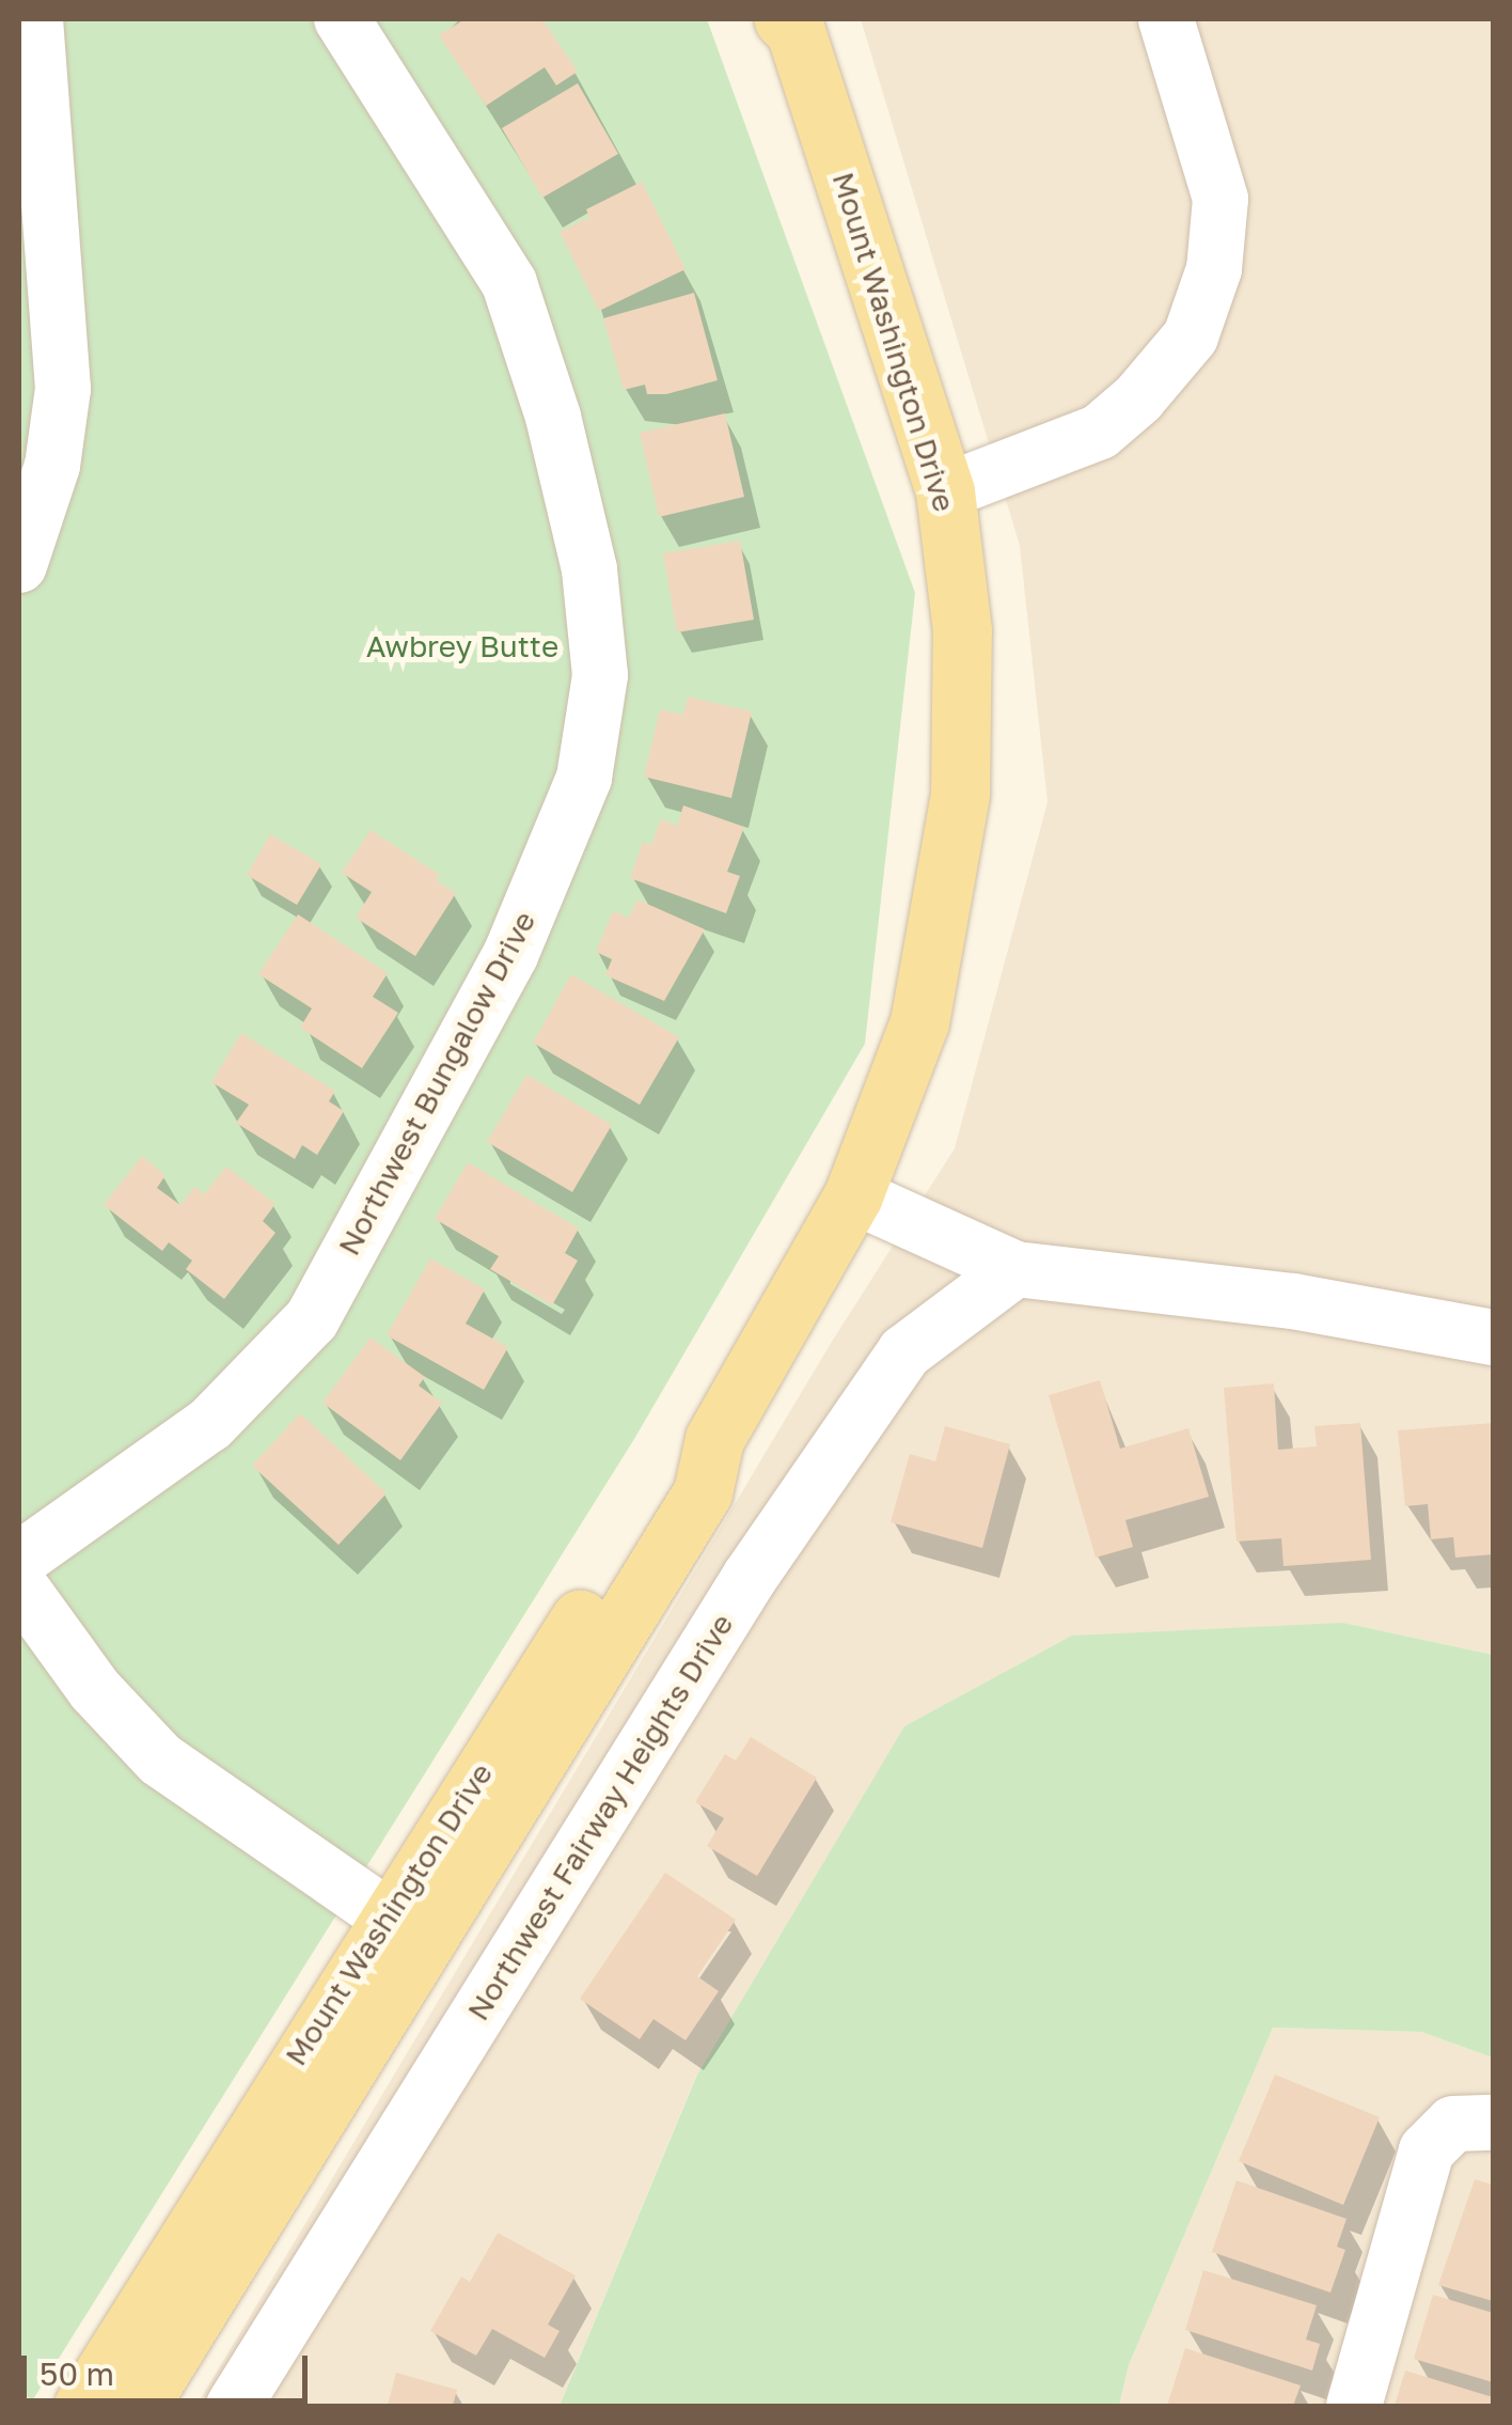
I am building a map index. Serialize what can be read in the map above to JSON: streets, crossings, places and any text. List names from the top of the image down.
{
  "streets": {
    "main road": ["Mount Washington Drive"],
    "street": ["Northwest Bungalow Drive", "Northwest Fairway Heights Drive"]
  },
  "parks": ["Awbrey Butte"],
  "scale_bar": "50 m"
}
